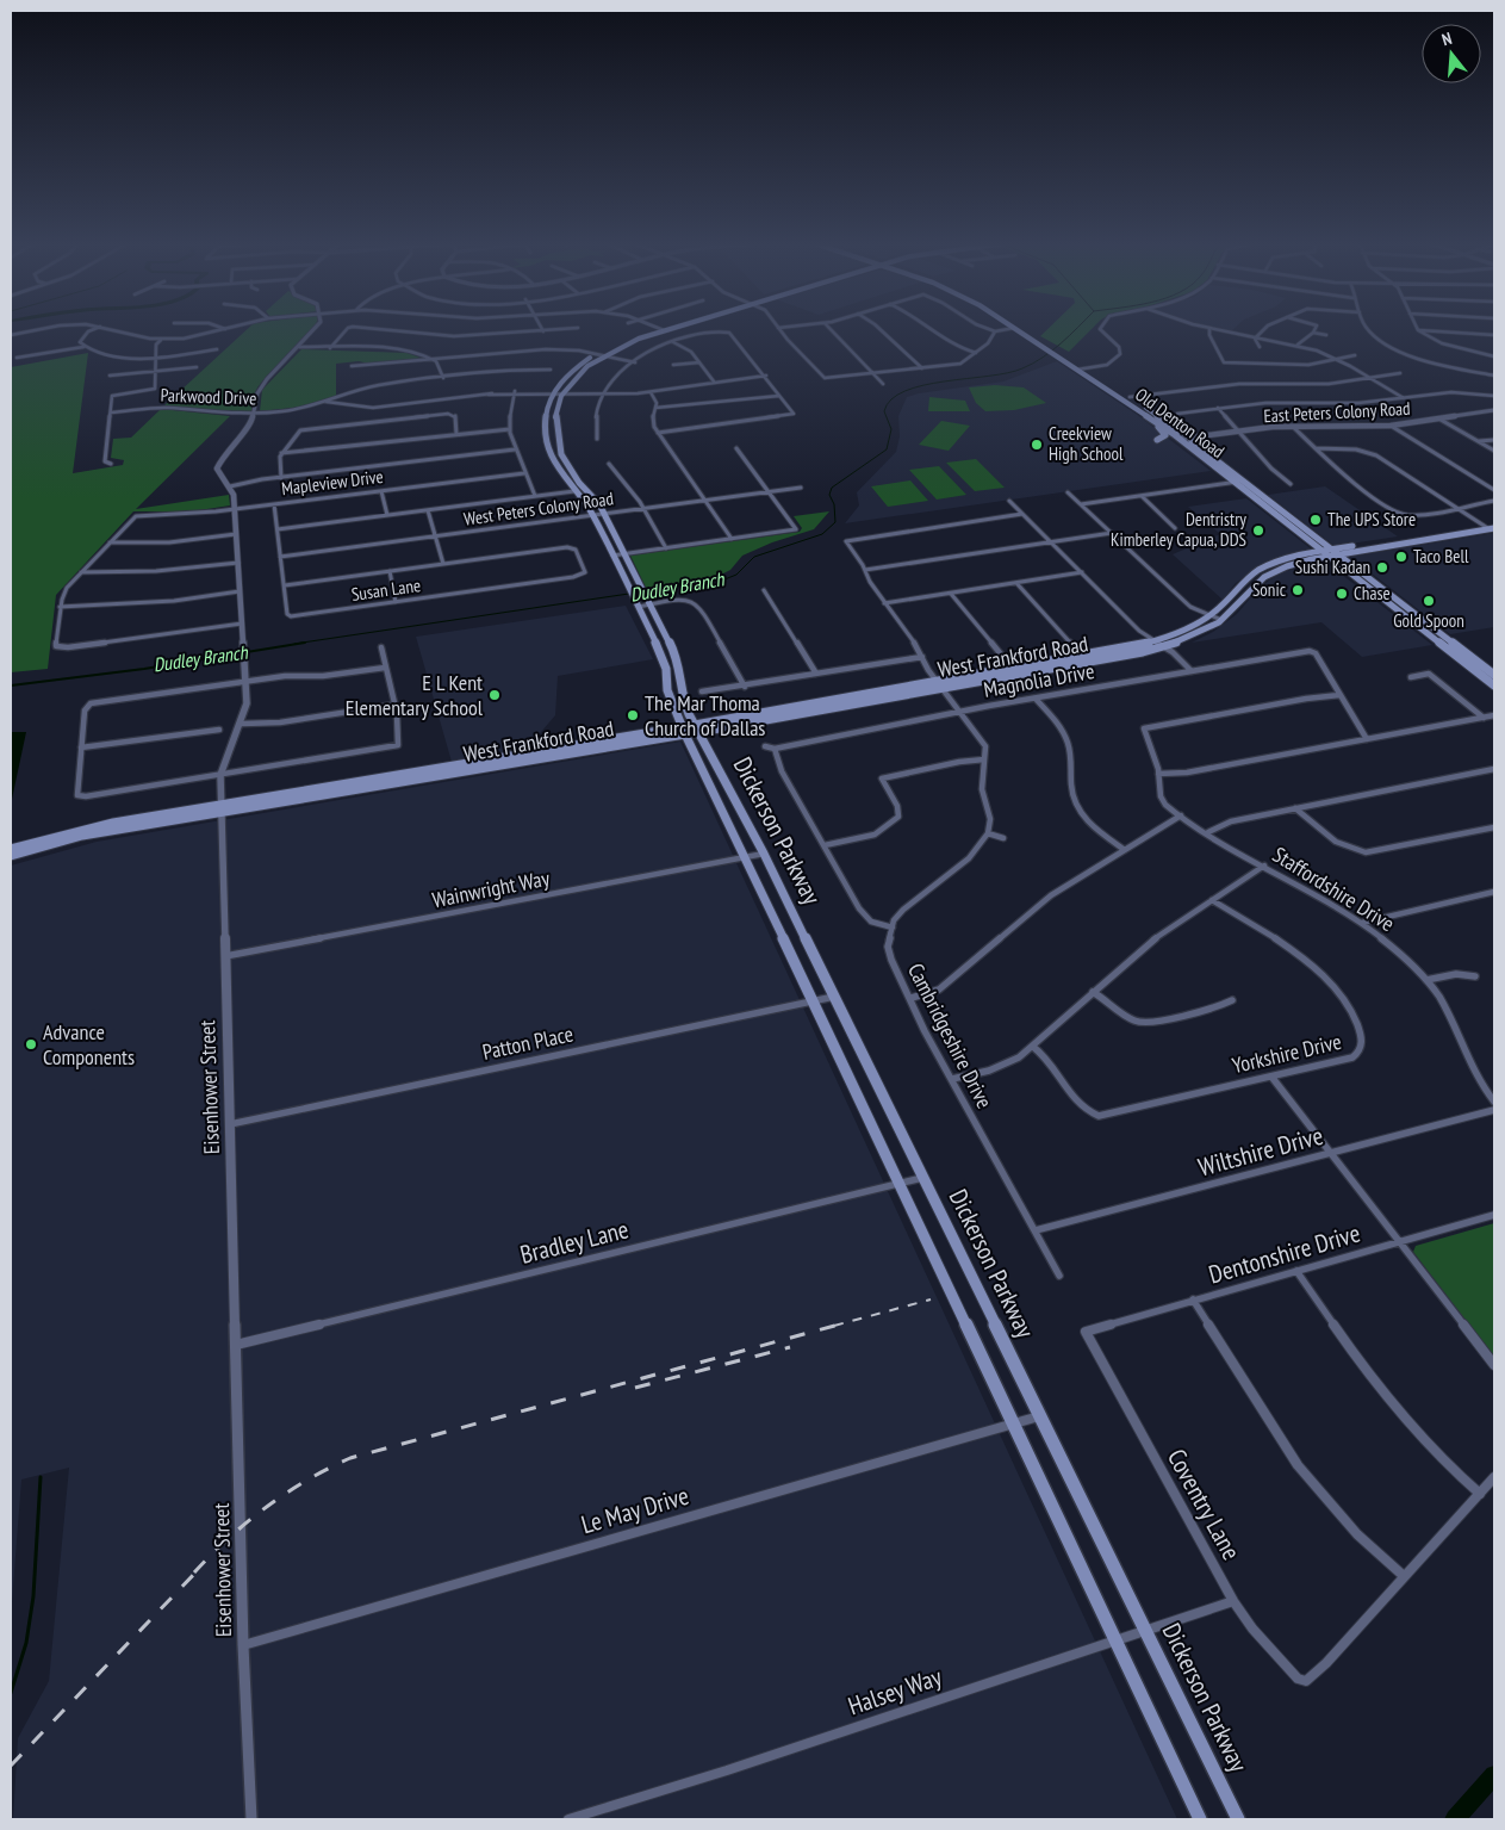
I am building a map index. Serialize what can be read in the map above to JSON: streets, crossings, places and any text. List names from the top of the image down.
{
  "streets": {
    "main road": ["Old Denton Road", "West Frankford Road", "Dickerson Parkway"],
    "street": [
      "Parkwood Drive",
      "East Peters Colony Road",
      "Mapleview Drive",
      "West Peters Colony Road",
      "Susan Lane",
      "Magnolia Drive",
      "Wainwright Way",
      "Staffordshire Drive",
      "Cambridgeshire Drive",
      "Patton Place",
      "Yorkshire Drive",
      "Eisenhower Street",
      "Wiltshire Drive",
      "Bradley Lane",
      "Dentonshire Drive",
      "Coventry Lane",
      "Le May Drive",
      "Halsey Way"
    ]
  },
  "crossings": [
    ["Parkwood Drive", "Eisenhower Street"],
    ["East Peters Colony Road", "Old Denton Road"],
    ["Old Denton Road", "West Frankford Road"],
    ["Mapleview Drive", "Susan Lane"],
    ["Mapleview Drive", "Eisenhower Street"],
    ["West Peters Colony Road", "Susan Lane"],
    ["West Peters Colony Road", "Dickerson Parkway"],
    ["West Frankford Road", "Dickerson Parkway"],
    ["West Frankford Road", "Eisenhower Street"],
    ["Dickerson Parkway", "Wainwright Way"],
    ["Dickerson Parkway", "Patton Place"],
    ["Dickerson Parkway", "Bradley Lane"],
    ["Dickerson Parkway", "Le May Drive"],
    ["Dickerson Parkway", "Halsey Way"],
    ["Wainwright Way", "Eisenhower Street"],
    ["Cambridgeshire Drive", "Wiltshire Drive"],
    ["Patton Place", "Eisenhower Street"],
    ["Eisenhower Street", "Bradley Lane"],
    ["Eisenhower Street", "Le May Drive"],
    ["Dentonshire Drive", "Coventry Lane"],
    ["Coventry Lane", "Halsey Way"]
  ],
  "water": ["Dudley Branch"],
  "places": [
    "Creekview High School",
    "The UPS Store",
    "Dentristry Kimberley Capua, DDS",
    "Taco Bell",
    "Sushi Kadan",
    "Sonic",
    "Chase",
    "Gold Spoon",
    "E L Kent Elementary School",
    "The Mar Thoma Church of Dallas",
    "Advance Components"
  ],
  "north": "top"
}
